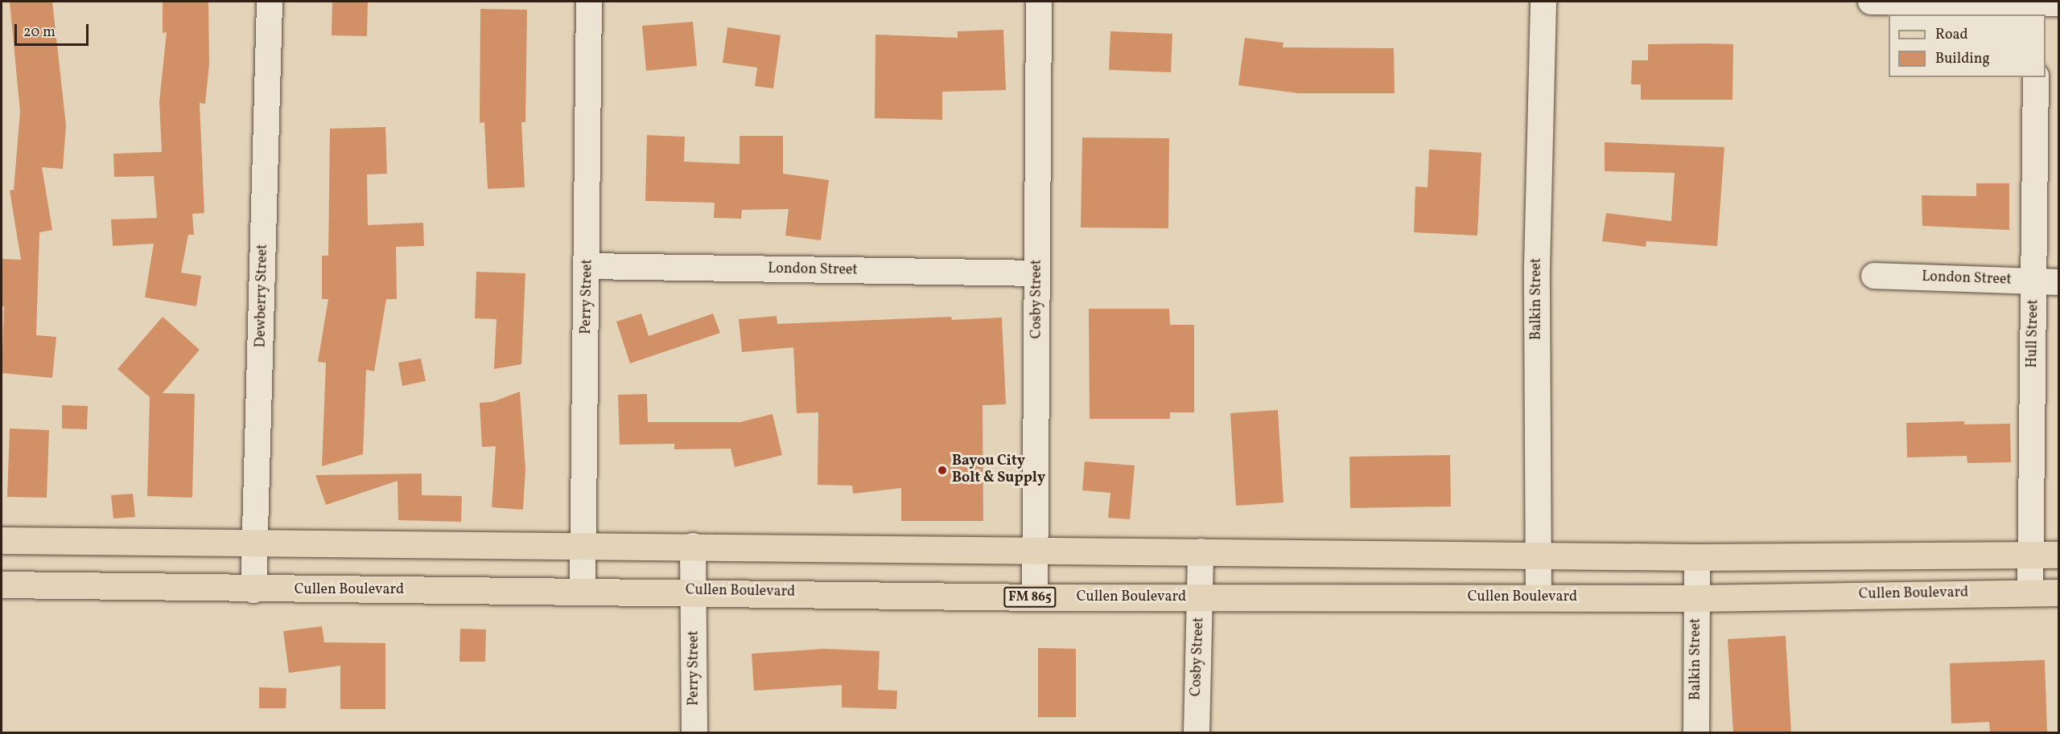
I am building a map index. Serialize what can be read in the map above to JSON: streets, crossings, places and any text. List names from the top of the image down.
{
  "streets": {
    "main road": ["Cullen Boulevard", "FM 865"],
    "street": [
      "London Street",
      "Dewberry Street",
      "Perry Street",
      "Cosby Street",
      "Balkin Street",
      "Hull Street"
    ]
  },
  "crossings": [
    ["London Street", "Perry Street"],
    ["London Street", "Cosby Street"],
    ["London Street", "Hull Street"],
    ["Dewberry Street", "Cullen Boulevard"],
    ["Perry Street", "Cullen Boulevard"],
    ["Cosby Street", "Cullen Boulevard"],
    ["Balkin Street", "Cullen Boulevard"],
    ["Hull Street", "Cullen Boulevard"]
  ],
  "places": ["Bayou City Bolt & Supply"],
  "legend": ["Road", "Building"],
  "scale_bar": "20 m"
}
